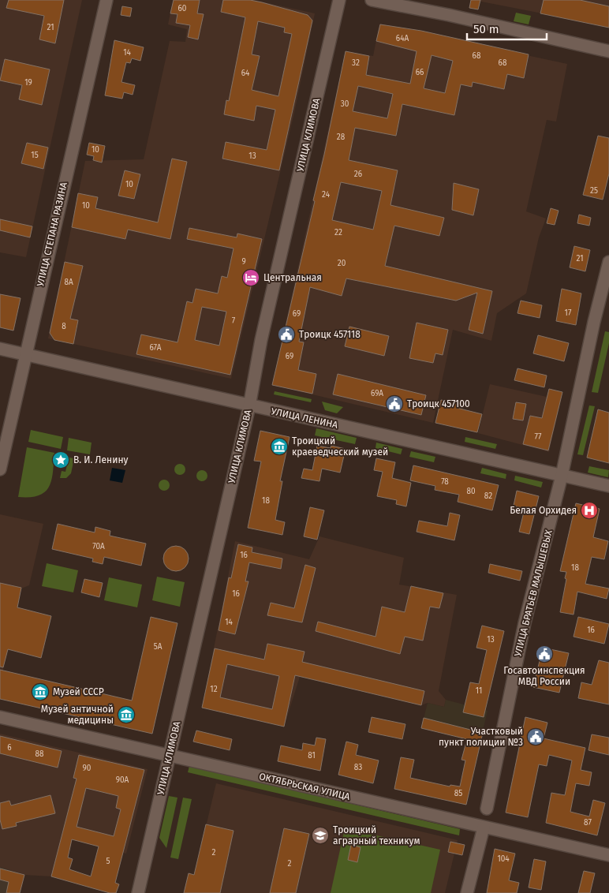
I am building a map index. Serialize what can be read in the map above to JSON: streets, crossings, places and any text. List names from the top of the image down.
{
  "streets": {
    "street": [
      "УЛИЦА КЛИМОВА",
      "УЛИЦА СТЕПАНА РАЗИНА",
      "УЛИЦА ЛЕНИНА",
      "УЛИЦА БРАТЬЕВ МАЛЫШЕВЫХ",
      "ОКТЯБРЬСКАЯ УЛИЦА"
    ]
  },
  "crossings": [
    ["УЛИЦА КЛИМОВА", "УЛИЦА ЛЕНИНА"],
    ["УЛИЦА КЛИМОВА", "ОКТЯБРЬСКАЯ УЛИЦА"],
    ["УЛИЦА СТЕПАНА РАЗИНА", "УЛИЦА ЛЕНИНА"],
    ["УЛИЦА ЛЕНИНА", "УЛИЦА БРАТЬЕВ МАЛЫШЕВЫХ"]
  ],
  "places": {
    "hotel": ["Центральная"],
    "public building": [
      "Троицк 457118",
      "Троицк 457100",
      "Госавтоинспекция МВД России",
      "Участковый пункт полиции №3"
    ],
    "museum": ["Троицкий краеведческий музей", "Музей СССР", "Музей античной медицины"],
    "place": ["В. И. Ленину"],
    "hospital": ["Белая Орхидея"],
    "school or university": ["Троицкий аграрный техникум"]
  },
  "house_numbers": [
    "60",
    "21",
    "64А",
    "14",
    "68",
    "32",
    "68",
    "66",
    "64",
    "19",
    "30",
    "28",
    "10",
    "15",
    "13",
    "26",
    "10",
    "25",
    "24",
    "10",
    "22",
    "21",
    "9",
    "20",
    "8А",
    "17",
    "69",
    "7",
    "8",
    "67А",
    "69",
    "69А",
    "77",
    "78",
    "80",
    "82",
    "18",
    "70А",
    "16",
    "18",
    "16",
    "14",
    "16",
    "13",
    "5А",
    "12",
    "11",
    "6",
    "88",
    "81",
    "83",
    "90",
    "90А",
    "85",
    "87",
    "2",
    "104",
    "5",
    "2"
  ],
  "scale_bar": "50 m"
}
